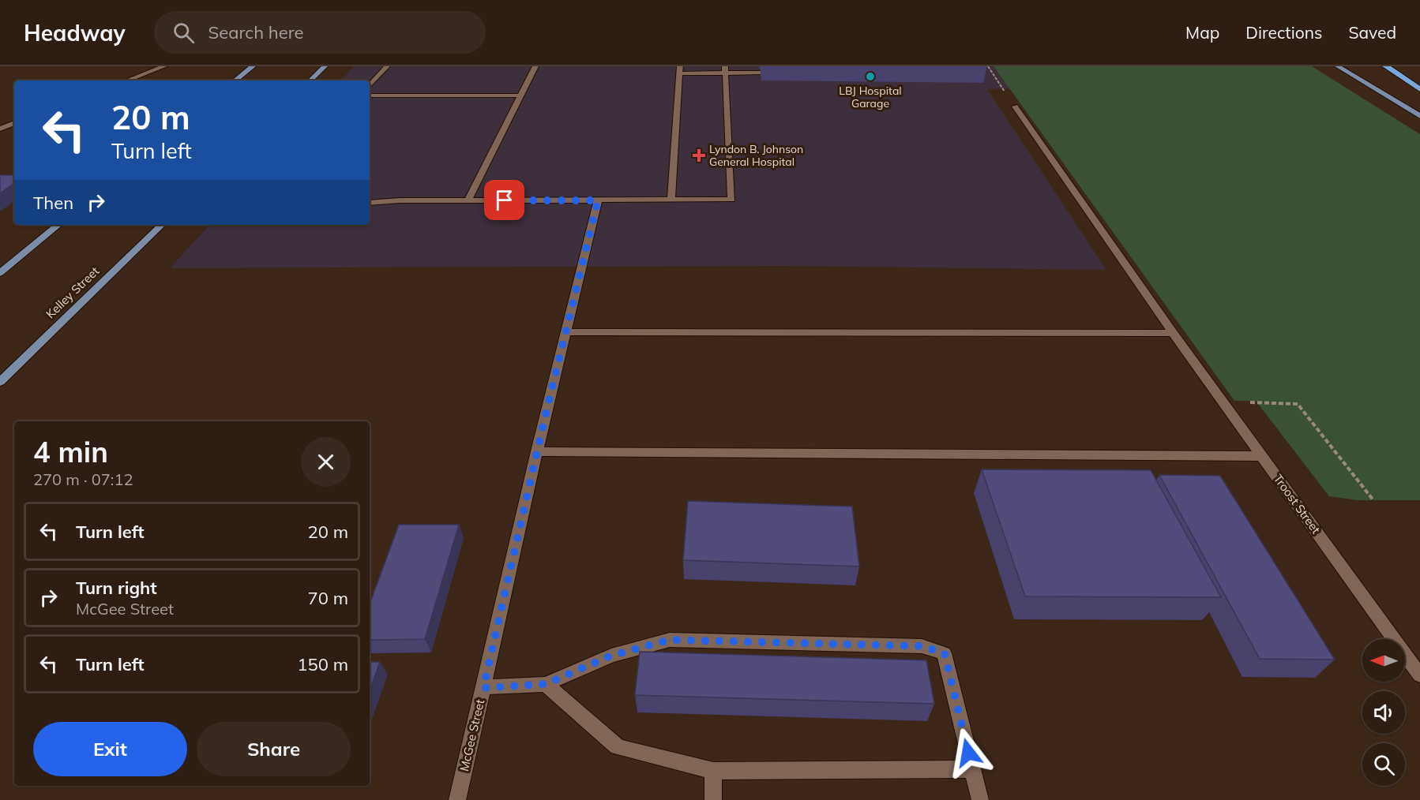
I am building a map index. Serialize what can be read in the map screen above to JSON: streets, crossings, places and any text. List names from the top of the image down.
{
  "streets": {
    "main road": ["Kelley Street"],
    "street": ["Troost Street", "McGee Street"]
  },
  "places": {
    "other": ["LBJ Hospital Garage"],
    "health": ["Lyndon B. Johnson General Hospital"]
  },
  "north": "left",
  "page": {
    "header": "Headway",
    "search": "Search here",
    "nav": ["Map", "Directions", "Saved"],
    "turn": ["20 m", "Turn left"],
    "then": "Then",
    "heading": ["4 min", "270 m · 07:12"],
    "list": [
      {
        "name": "Turn left",
        "value": "20 m"
      },
      {
        "name": "Turn right",
        "note": "McGee Street",
        "value": "70 m"
      },
      {
        "name": "Turn left",
        "value": "150 m"
      }
    ],
    "buttons": ["Exit", "Share"]
  }
}
